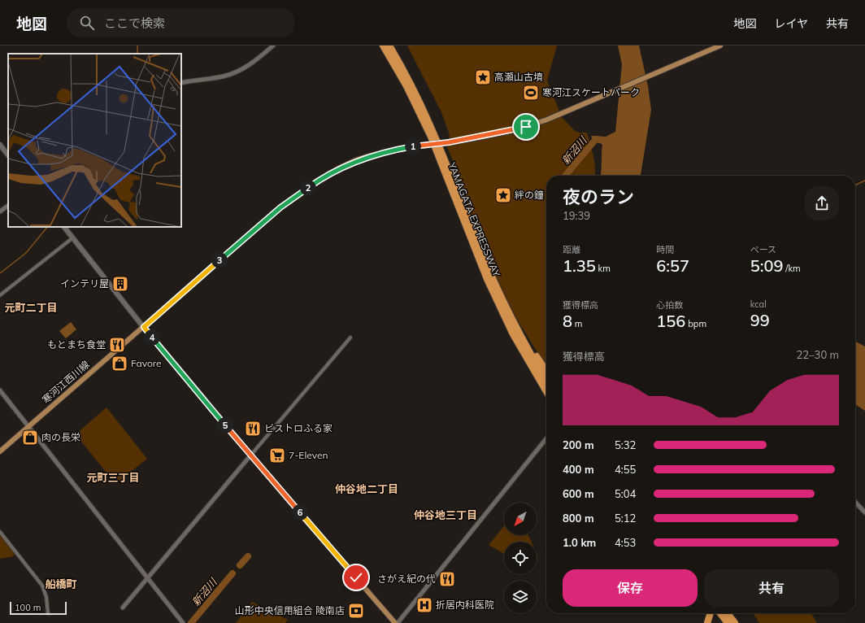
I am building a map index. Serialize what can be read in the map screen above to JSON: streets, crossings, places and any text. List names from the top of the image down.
{
  "streets": {
    "highway": ["YAMAGATA EXPRESSWAY"],
    "main road": ["寒河江西川線"]
  },
  "districts": [
    "元町二丁目",
    "元町三丁目",
    "仲谷地二丁目",
    "仲谷地三丁目",
    "船橋町"
  ],
  "water": ["新沼川"],
  "places": {
    "place": ["高瀬山古墳", "絆の鐘"],
    "sports": ["寒河江スケートパーク"],
    "building": ["インテリ屋"],
    "restaurant": ["もとまち食堂", "ビストロふる家", "さがえ紀の代"],
    "shop": ["Favore", "肉の長栄"],
    "supermarket": ["7-Eleven"],
    "hospital": ["折居内科医院"],
    "bank": ["山形中央信用組合 陵南店"]
  },
  "scale_bar": "100 m",
  "north": "bottom left",
  "page": {
    "header": "地図",
    "search": "ここで検索",
    "nav": ["地図", "レイヤ", "共有"],
    "pins": [
      "1",
      "2",
      "3",
      "4",
      "5",
      "6"
    ],
    "heading": ["夜のラン", "19:39"],
    "stats": [
      ["距離", "1.35 km"],
      ["時間", "6:57"],
      ["ペース", "5:09 /km"],
      ["獲得標高", "8 m"],
      ["心拍数", "156 bpm"],
      ["kcal", "99"]
    ],
    "chart": ["獲得標高", "22–30 m"],
    "list": [
      {
        "name": "200 m",
        "note": "5:32"
      },
      {
        "name": "400 m",
        "note": "4:55"
      },
      {
        "name": "600 m",
        "note": "5:04"
      },
      {
        "name": "800 m",
        "note": "5:12"
      },
      {
        "name": "1.0 km",
        "note": "4:53"
      }
    ],
    "buttons": ["保存", "共有"],
    "scale": "100 m"
  }
}
